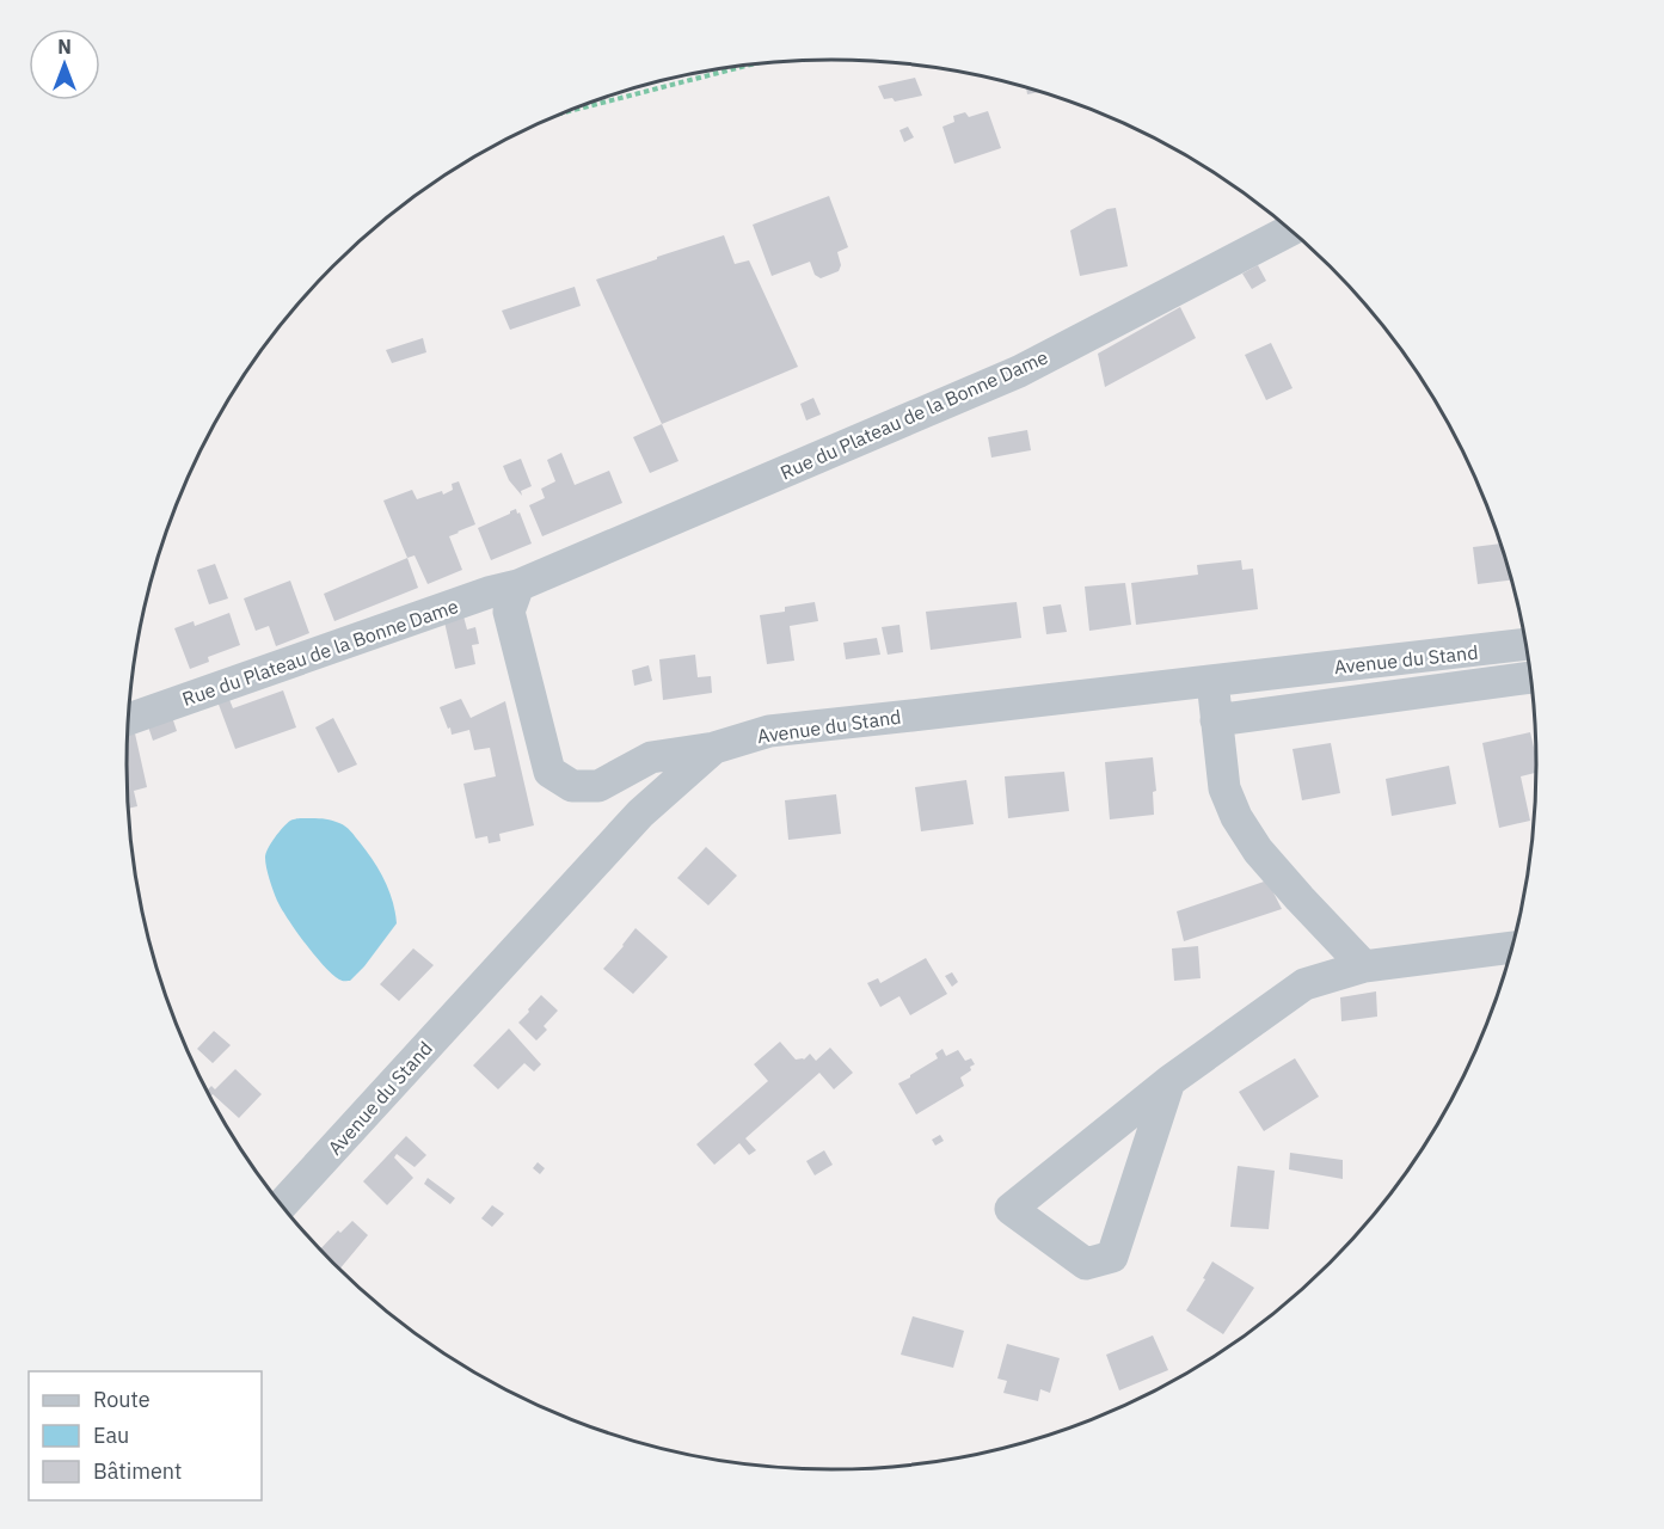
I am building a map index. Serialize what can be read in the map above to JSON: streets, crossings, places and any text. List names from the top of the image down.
{
  "streets": {
    "street": ["Rue du Plateau de la Bonne Dame", "Avenue du Stand"]
  },
  "legend": ["Route", "Eau", "Bâtiment"],
  "north": "top"
}
